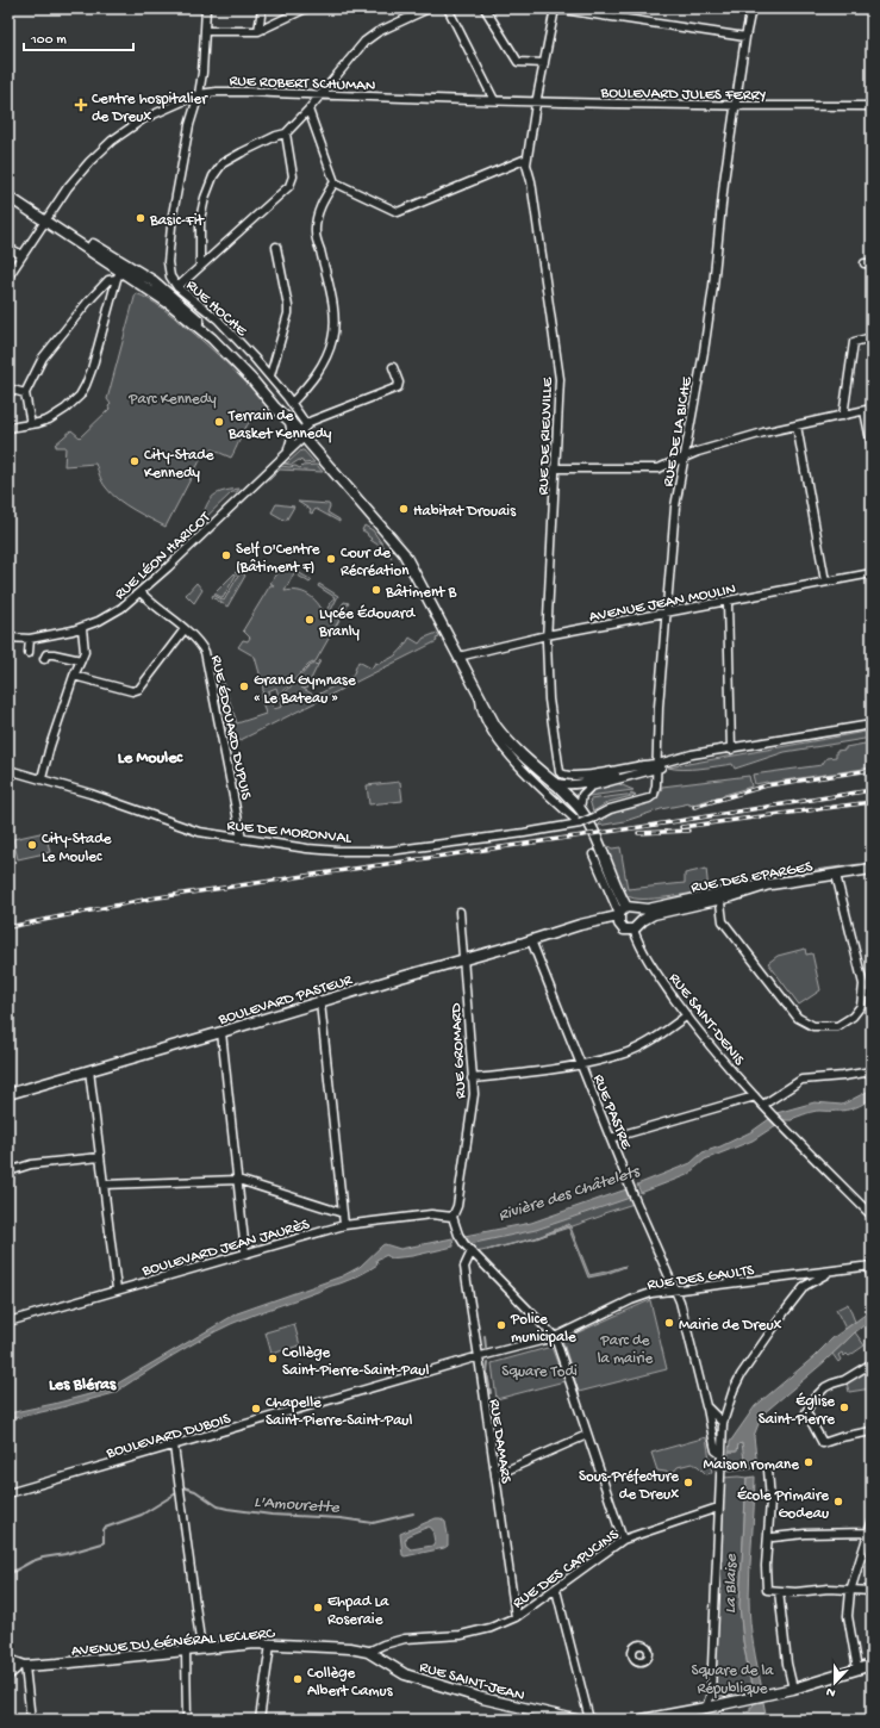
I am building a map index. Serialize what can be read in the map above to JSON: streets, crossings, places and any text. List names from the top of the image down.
{
  "streets": {
    "main road": [
      "RUE DES EPARGES",
      "BOULEVARD PASTEUR",
      "AVENUE DU GÉNÉRAL LECLERC",
      "RUE SAINT-JEAN"
    ],
    "street": [
      "RUE ROBERT SCHUMAN",
      "BOULEVARD JULES FERRY",
      "RUE HOCHE",
      "RUE DE LA BICHE",
      "RUE DE RIEUVILLE",
      "RUE LÉON HARICOT",
      "AVENUE JEAN MOULIN",
      "RUE ÉDOUARD DUPUIS",
      "RUE DE MORONVAL",
      "RUE SAINT-DENIS",
      "RUE GROMARD",
      "RUE PASTRE",
      "BOULEVARD JEAN JAURÈS",
      "RUE DES GAULTS",
      "BOULEVARD DUBOIS",
      "RUE DAMARS",
      "RUE DES CAPUCINS"
    ]
  },
  "crossings": [
    ["RUE ROBERT SCHUMAN", "BOULEVARD JULES FERRY"],
    ["RUE ROBERT SCHUMAN", "RUE HOCHE"],
    ["BOULEVARD JULES FERRY", "RUE DE LA BICHE"],
    ["BOULEVARD JULES FERRY", "RUE DE RIEUVILLE"],
    ["RUE HOCHE", "RUE LÉON HARICOT"],
    ["RUE DE LA BICHE", "RUE DE RIEUVILLE"],
    ["RUE DE LA BICHE", "AVENUE JEAN MOULIN"],
    ["RUE DE LA BICHE", "RUE DE MORONVAL"],
    ["RUE DE RIEUVILLE", "AVENUE JEAN MOULIN"],
    ["RUE DE RIEUVILLE", "RUE DE MORONVAL"],
    ["RUE LÉON HARICOT", "RUE ÉDOUARD DUPUIS"],
    ["RUE ÉDOUARD DUPUIS", "RUE DE MORONVAL"],
    ["RUE DES EPARGES", "BOULEVARD PASTEUR"],
    ["RUE DES EPARGES", "RUE SAINT-DENIS"],
    ["BOULEVARD PASTEUR", "RUE SAINT-DENIS"],
    ["BOULEVARD PASTEUR", "RUE GROMARD"],
    ["BOULEVARD PASTEUR", "RUE PASTRE"],
    ["RUE GROMARD", "BOULEVARD JEAN JAURÈS"],
    ["RUE PASTRE", "RUE DES GAULTS"],
    ["RUE DES GAULTS", "BOULEVARD DUBOIS"],
    ["BOULEVARD DUBOIS", "RUE DAMARS"],
    ["RUE DAMARS", "RUE DES CAPUCINS"],
    ["RUE DES CAPUCINS", "AVENUE DU GÉNÉRAL LECLERC"],
    ["RUE DES CAPUCINS", "RUE SAINT-JEAN"],
    ["AVENUE DU GÉNÉRAL LECLERC", "RUE SAINT-JEAN"]
  ],
  "districts": ["Le Moulec", "Les Bléras"],
  "water": ["Rivière des Châtelets", "L'Amourette", "La Blaise"],
  "parks": [
    "Parc Kennedy",
    "Parc de la mairie",
    "Square Todi",
    "Square de la République"
  ],
  "places": {
    "health": ["Centre hospitalier de Dreux"],
    "other": [
      "Basic-Fit",
      "Terrain de Basket Kennedy",
      "City-Stade Kennedy",
      "Habitat Drouais",
      "Self O'Centre (Bâtiment F)",
      "Cour de Récréation",
      "Bâtiment B",
      "Lycée Édouard Branly",
      "Grand Gymnase « Le Bateau »",
      "City-Stade Le Moulec",
      "Mairie de Dreux",
      "Police municipale",
      "Collège Saint-Pierre-Saint-Paul",
      "Église Saint-Pierre",
      "Chapelle Saint-Pierre-Saint-Paul",
      "Maison romane",
      "Sous-Préfecture de Dreux",
      "École Primaire Godeau",
      "Ehpad La Roseraie",
      "Collège Albert Camus"
    ]
  },
  "scale_bar": "100 m",
  "north": "bottom"
}
